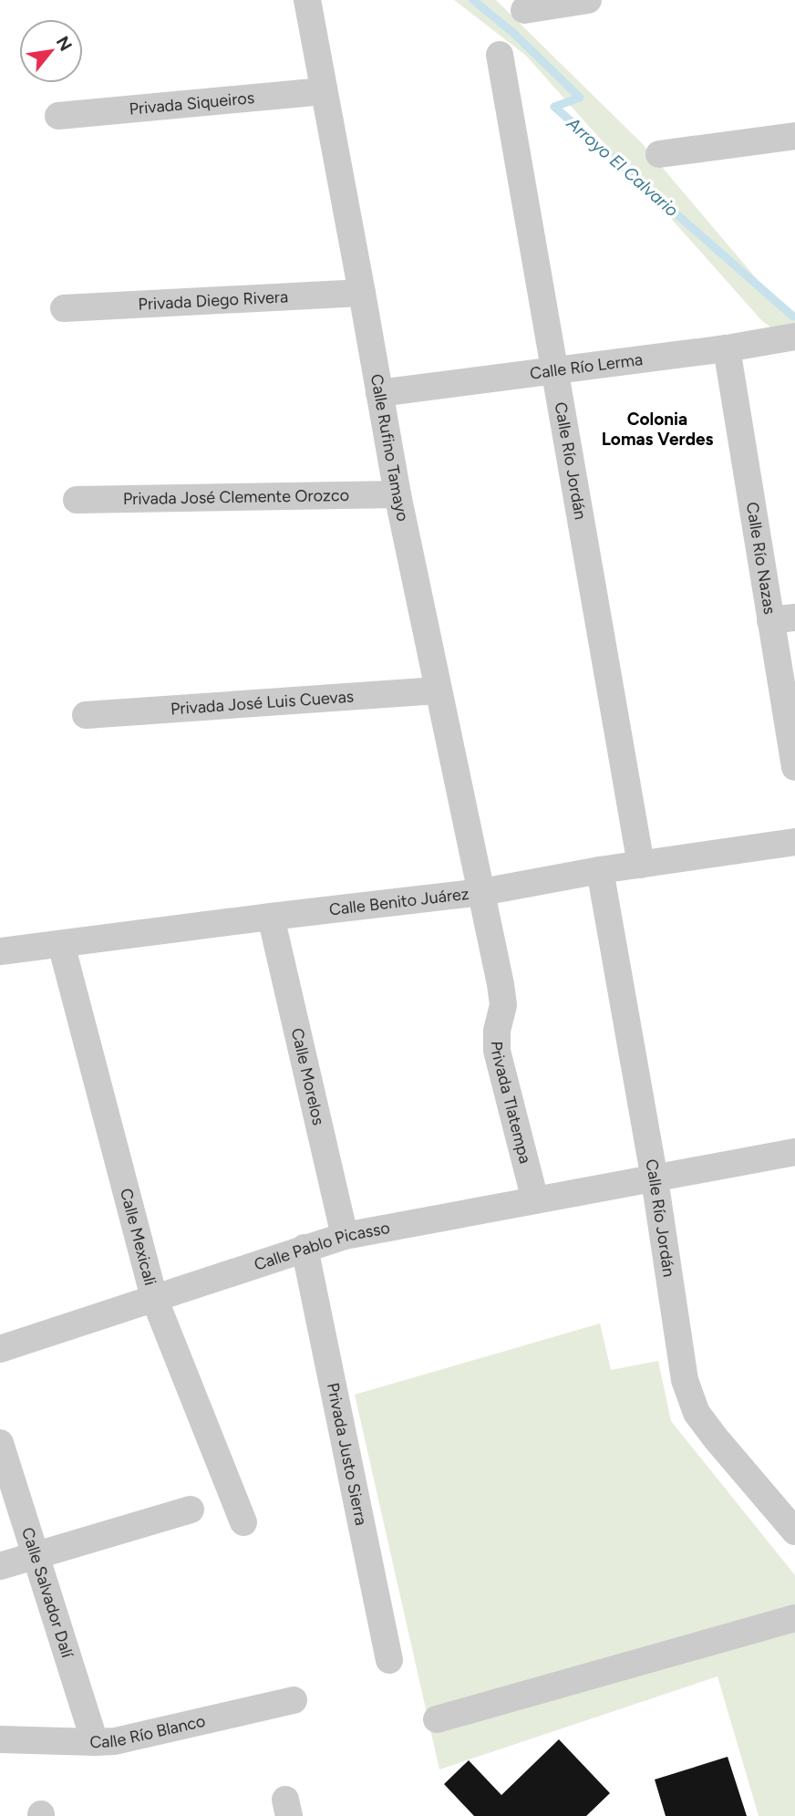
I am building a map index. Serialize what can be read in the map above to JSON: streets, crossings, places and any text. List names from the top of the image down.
{
  "streets": {
    "street": [
      "Privada Siqueiros",
      "Privada Diego Rivera",
      "Calle Río Lerma",
      "Calle Rufino Tamayo",
      "Calle Río Jordán",
      "Privada José Clemente Orozco",
      "Calle Río Nazas",
      "Privada José Luis Cuevas",
      "Calle Benito Juárez",
      "Calle Morelos",
      "Privada Tlatempa",
      "Calle Mexicali",
      "Calle Pablo Picasso",
      "Privada Justo Sierra",
      "Calle Salvador Dalí",
      "Calle Río Blanco"
    ]
  },
  "crossings": [
    ["Privada Siqueiros", "Calle Rufino Tamayo"],
    ["Privada Diego Rivera", "Calle Rufino Tamayo"],
    ["Calle Río Lerma", "Calle Rufino Tamayo"],
    ["Calle Río Lerma", "Calle Río Jordán"],
    ["Calle Río Lerma", "Calle Río Nazas"],
    ["Calle Rufino Tamayo", "Privada José Clemente Orozco"],
    ["Calle Rufino Tamayo", "Privada José Luis Cuevas"],
    ["Calle Rufino Tamayo", "Calle Benito Juárez"],
    ["Calle Rufino Tamayo", "Privada Tlatempa"],
    ["Calle Río Jordán", "Calle Benito Juárez"],
    ["Calle Río Jordán", "Calle Pablo Picasso"],
    ["Calle Benito Juárez", "Calle Morelos"],
    ["Calle Benito Juárez", "Privada Tlatempa"],
    ["Calle Benito Juárez", "Calle Mexicali"],
    ["Calle Morelos", "Calle Pablo Picasso"],
    ["Privada Tlatempa", "Calle Pablo Picasso"],
    ["Calle Mexicali", "Calle Pablo Picasso"],
    ["Calle Pablo Picasso", "Privada Justo Sierra"],
    ["Calle Salvador Dalí", "Calle Río Blanco"]
  ],
  "districts": ["Colonia Lomas Verdes"],
  "water": ["Arroyo El Calvario"],
  "north": "top right"
}
